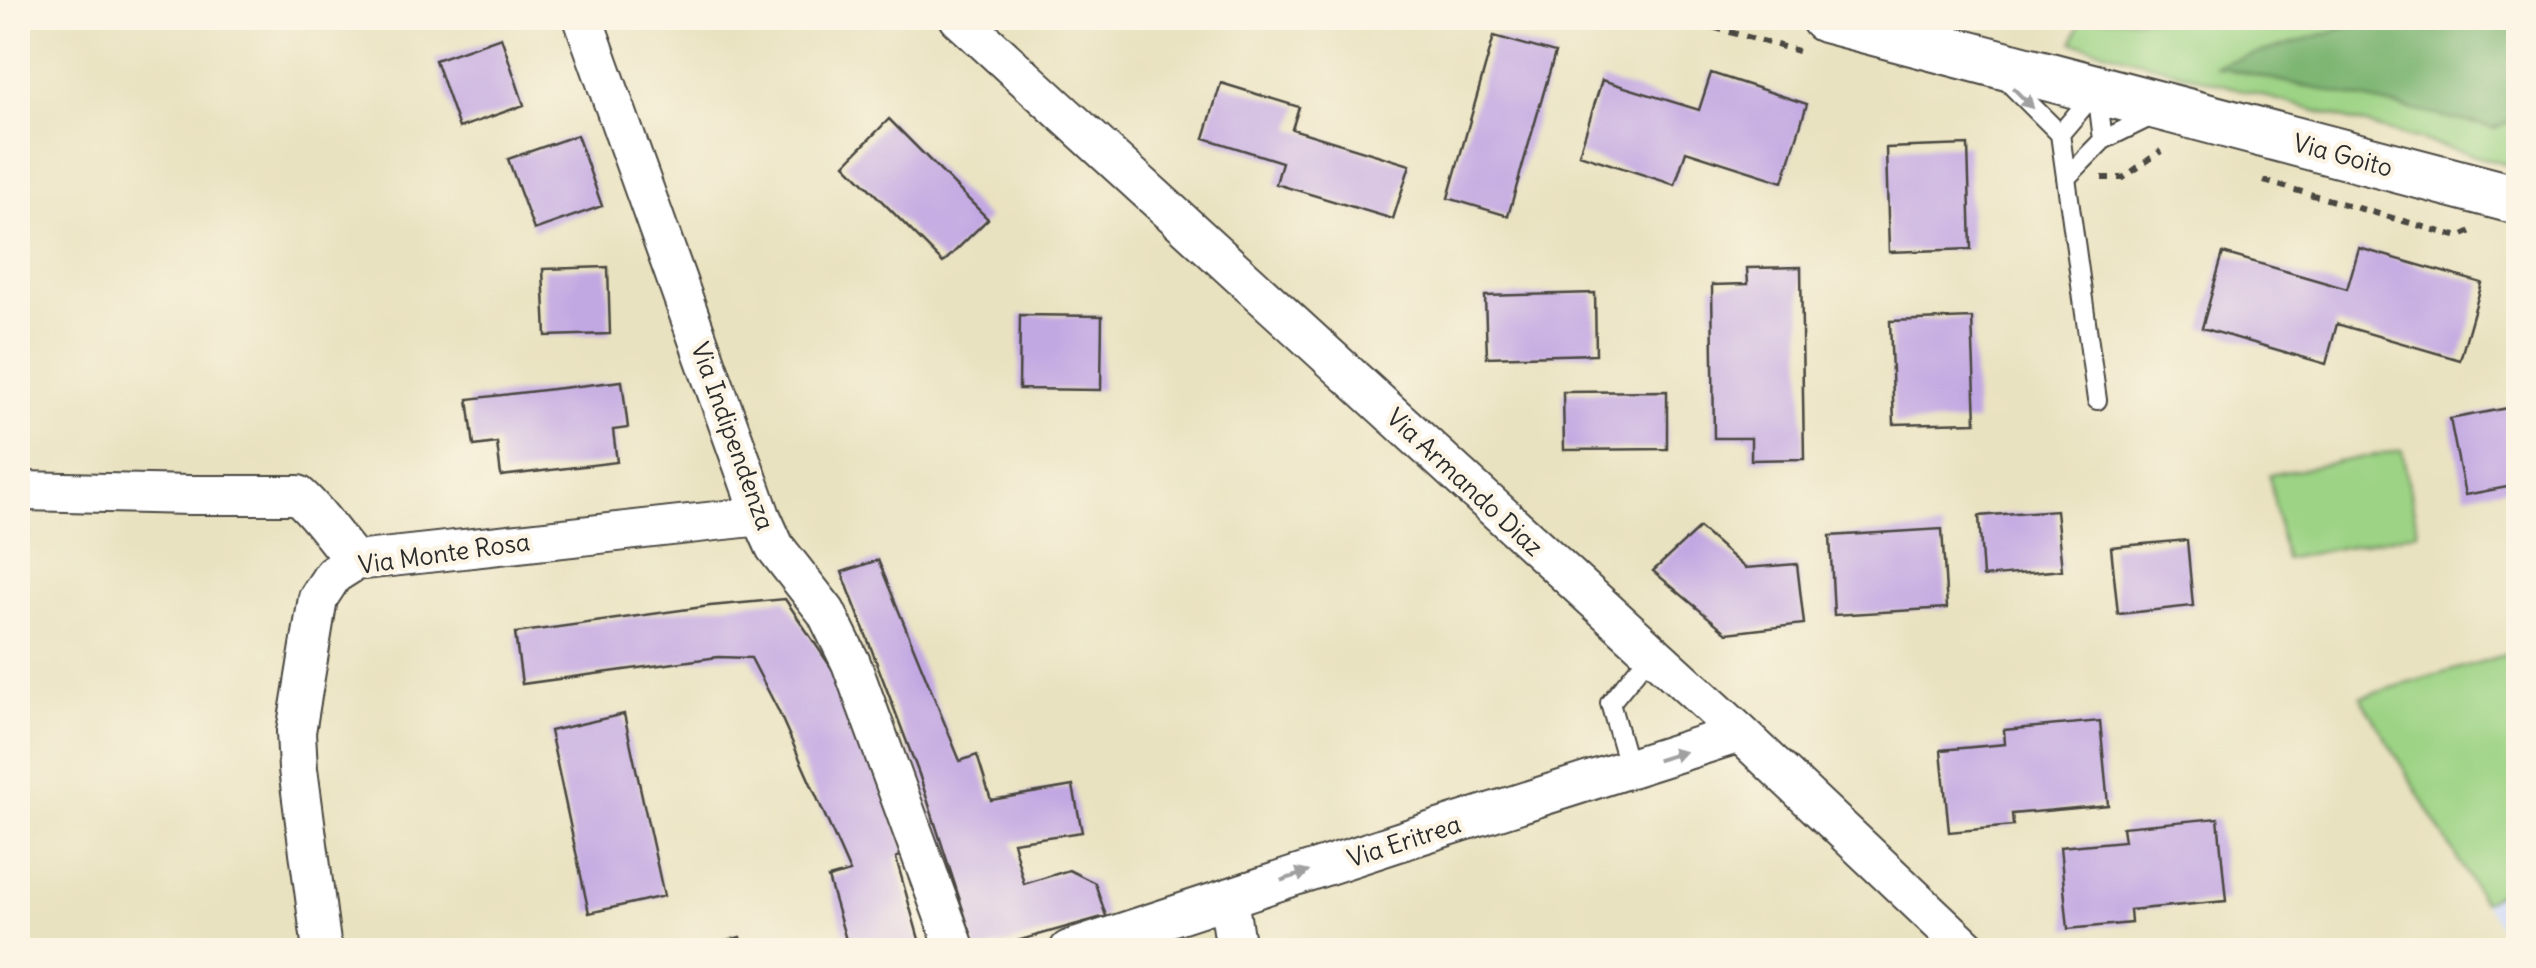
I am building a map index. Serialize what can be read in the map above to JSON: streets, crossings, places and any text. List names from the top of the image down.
{
  "streets": {
    "street": [
      "Via Goito",
      "Via Indipendenza",
      "Via Armando Diaz",
      "Via Monte Rosa",
      "Via Eritrea"
    ]
  },
  "crossings": [
    ["Via Indipendenza", "Via Monte Rosa"],
    ["Via Armando Diaz", "Via Eritrea"]
  ],
  "one_way": ["Via Eritrea"]
}
